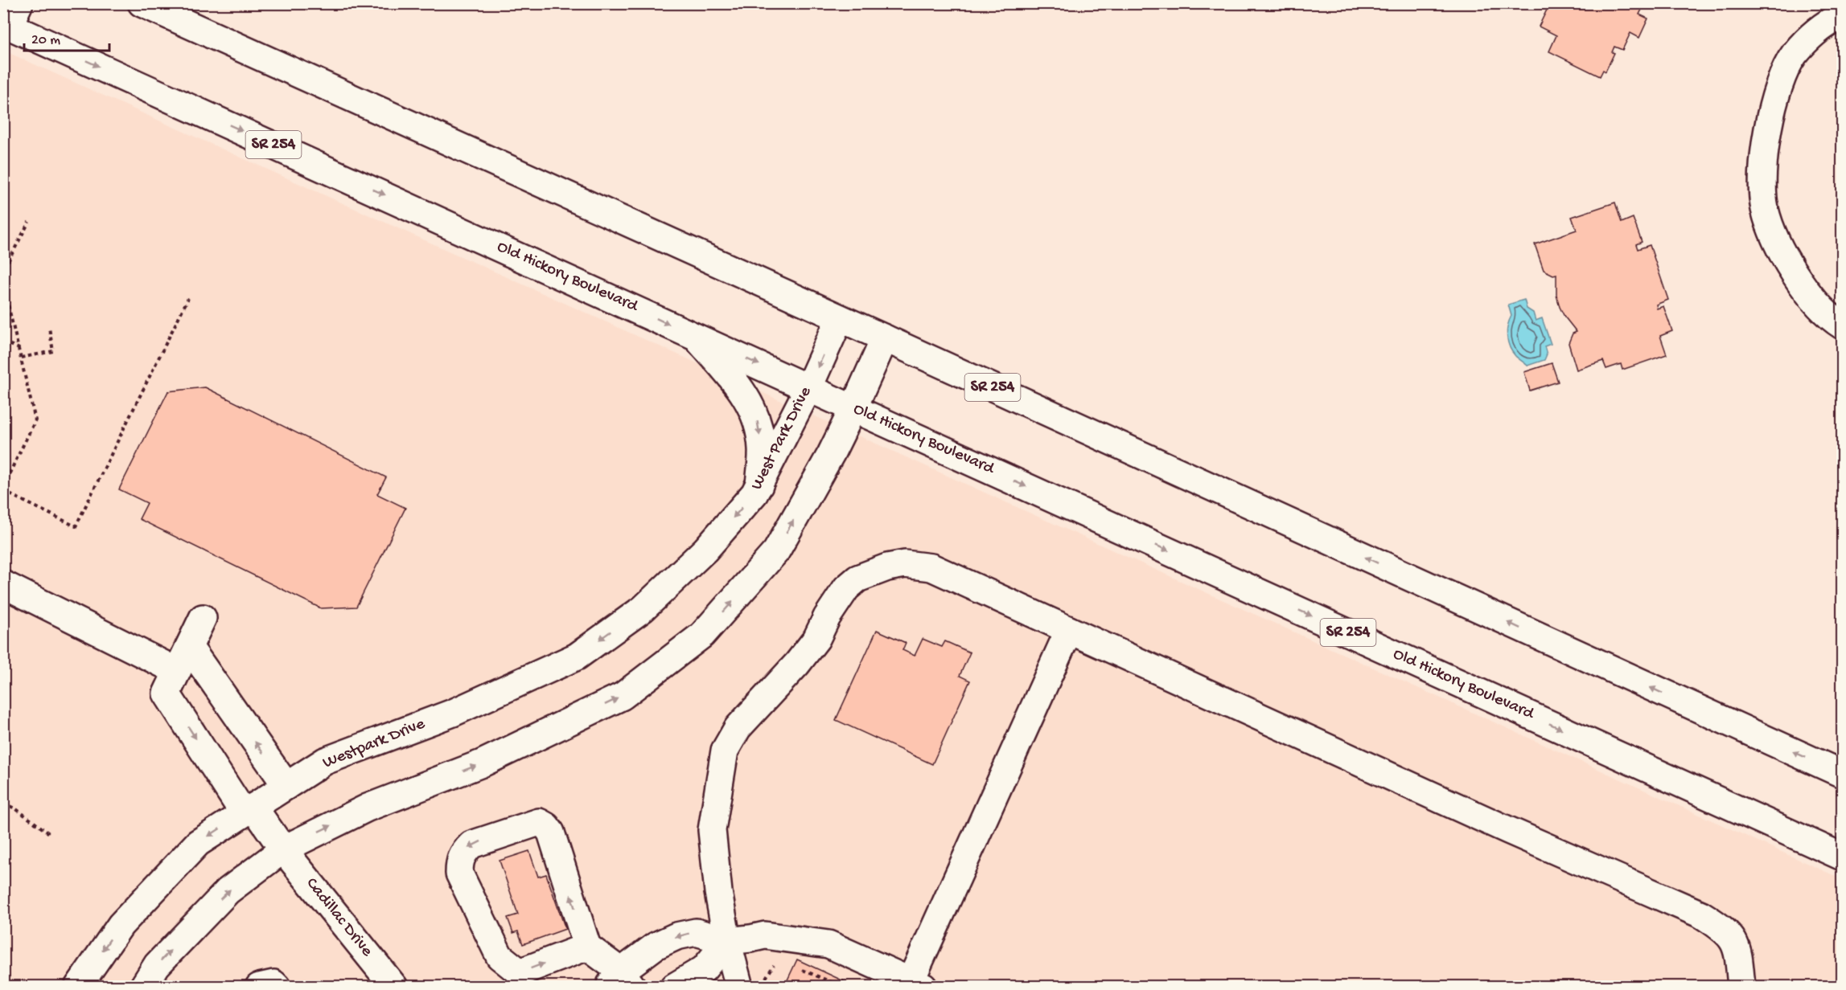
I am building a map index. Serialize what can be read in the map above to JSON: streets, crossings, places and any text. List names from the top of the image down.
{
  "streets": {
    "main road": [
      "SR 254",
      "Old Hickory Boulevard",
      "West Park Drive",
      "Westpark Drive",
      "Cadillac Drive"
    ]
  },
  "crossings": [
    ["SR 254", "West Park Drive"],
    ["Old Hickory Boulevard", "West Park Drive"],
    ["West Park Drive", "Westpark Drive"],
    ["Westpark Drive", "Cadillac Drive"]
  ],
  "scale_bar": "20 m"
}
